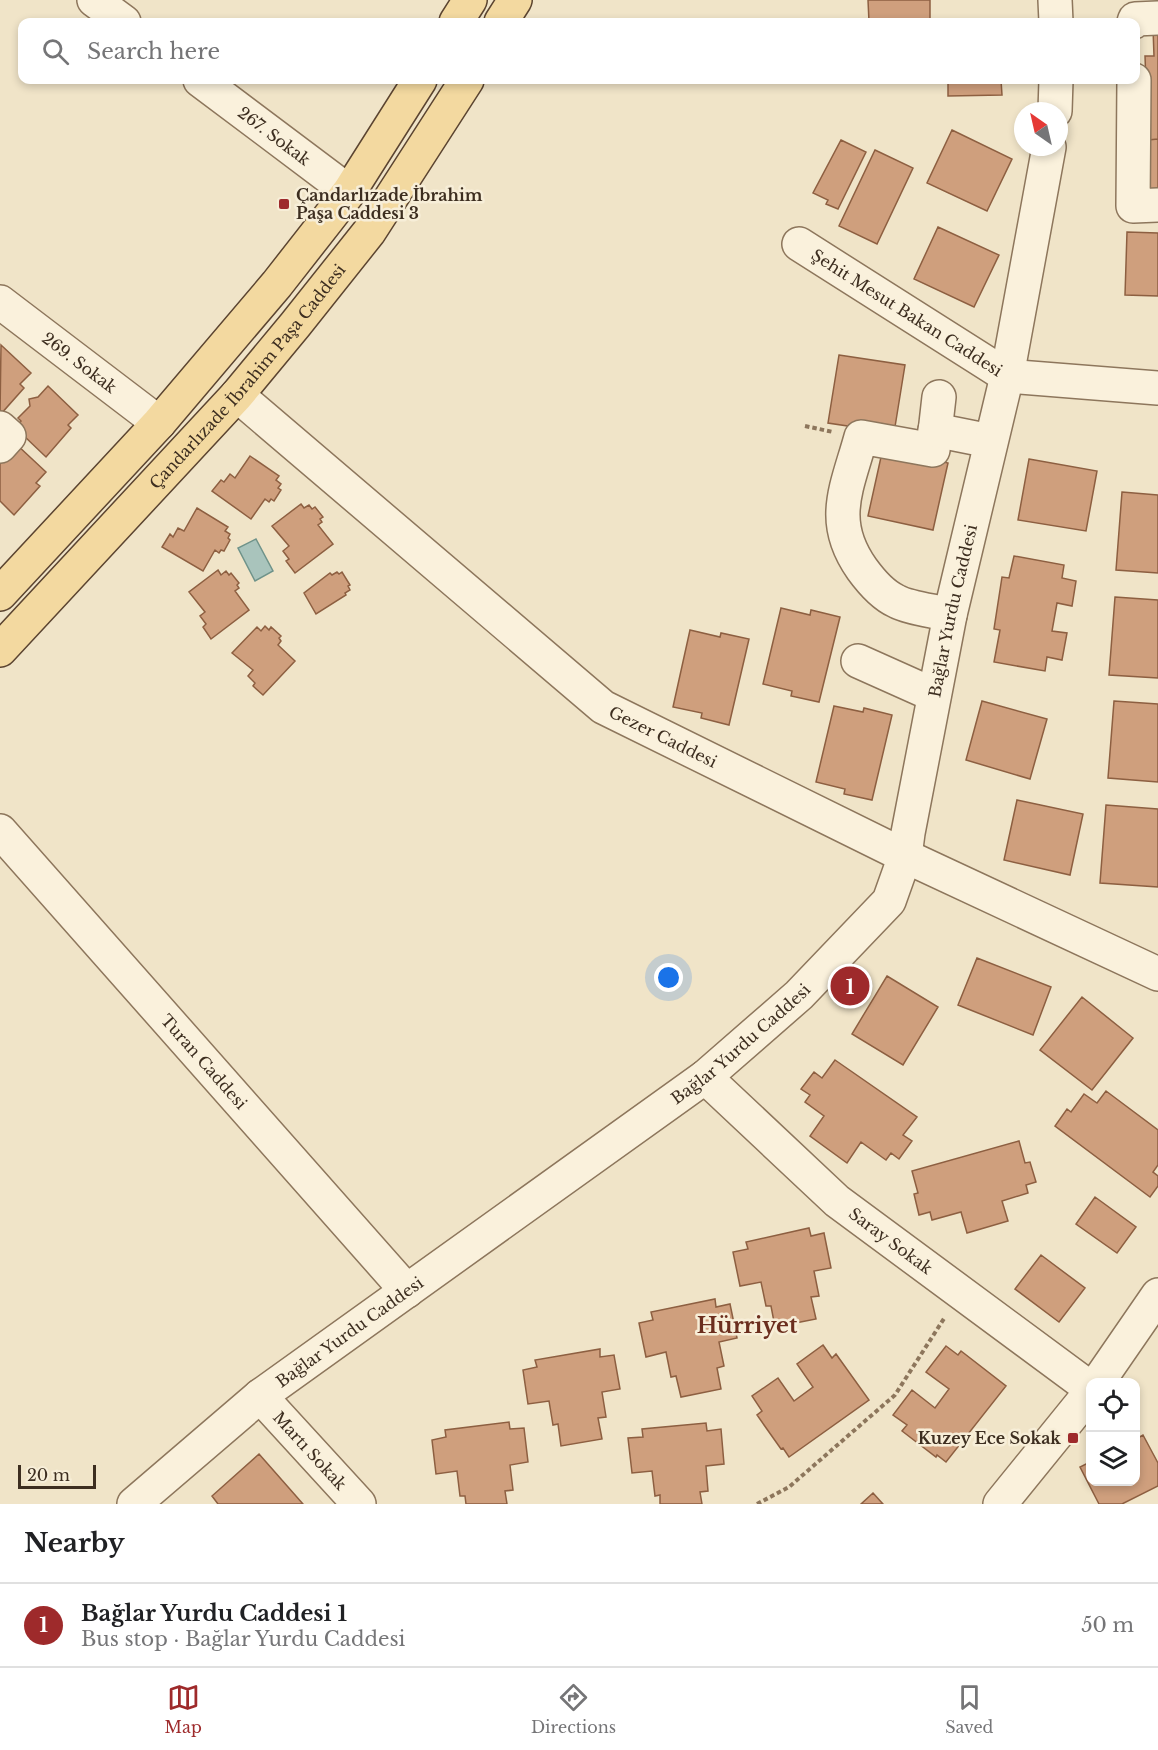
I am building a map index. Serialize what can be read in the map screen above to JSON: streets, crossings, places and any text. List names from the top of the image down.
{
  "streets": {
    "main road": ["Çandarlızade İbrahim Paşa Caddesi"],
    "street": [
      "267. Sokak",
      "Şehit Mesut Bakan Caddesi",
      "269. Sokak",
      "Bağlar Yurdu Caddesi",
      "Gezer Caddesi",
      "Turan Caddesi",
      "Saray Sokak",
      "Martı Sokak"
    ]
  },
  "crossings": [
    ["Şehit Mesut Bakan Caddesi", "Bağlar Yurdu Caddesi"],
    ["Çandarlızade İbrahim Paşa Caddesi", "Gezer Caddesi"],
    ["Bağlar Yurdu Caddesi", "Gezer Caddesi"],
    ["Bağlar Yurdu Caddesi", "Turan Caddesi"],
    ["Bağlar Yurdu Caddesi", "Saray Sokak"],
    ["Bağlar Yurdu Caddesi", "Martı Sokak"]
  ],
  "districts": ["Hürriyet"],
  "places": {
    "transit": ["Çandarlızade İbrahim Paşa Caddesi 3", "Kuzey Ece Sokak"]
  },
  "scale_bar": "20 m",
  "north": "top left",
  "page": {
    "search": "Search here",
    "pins": "1",
    "scale": "20 m",
    "heading": "Nearby",
    "list": [
      {
        "mark": "1",
        "name": "Bağlar Yurdu Caddesi 1",
        "note": "Bus stop · Bağlar Yurdu Caddesi",
        "value": "50 m"
      }
    ],
    "nav": ["Map", "Directions", "Saved"]
  }
}
